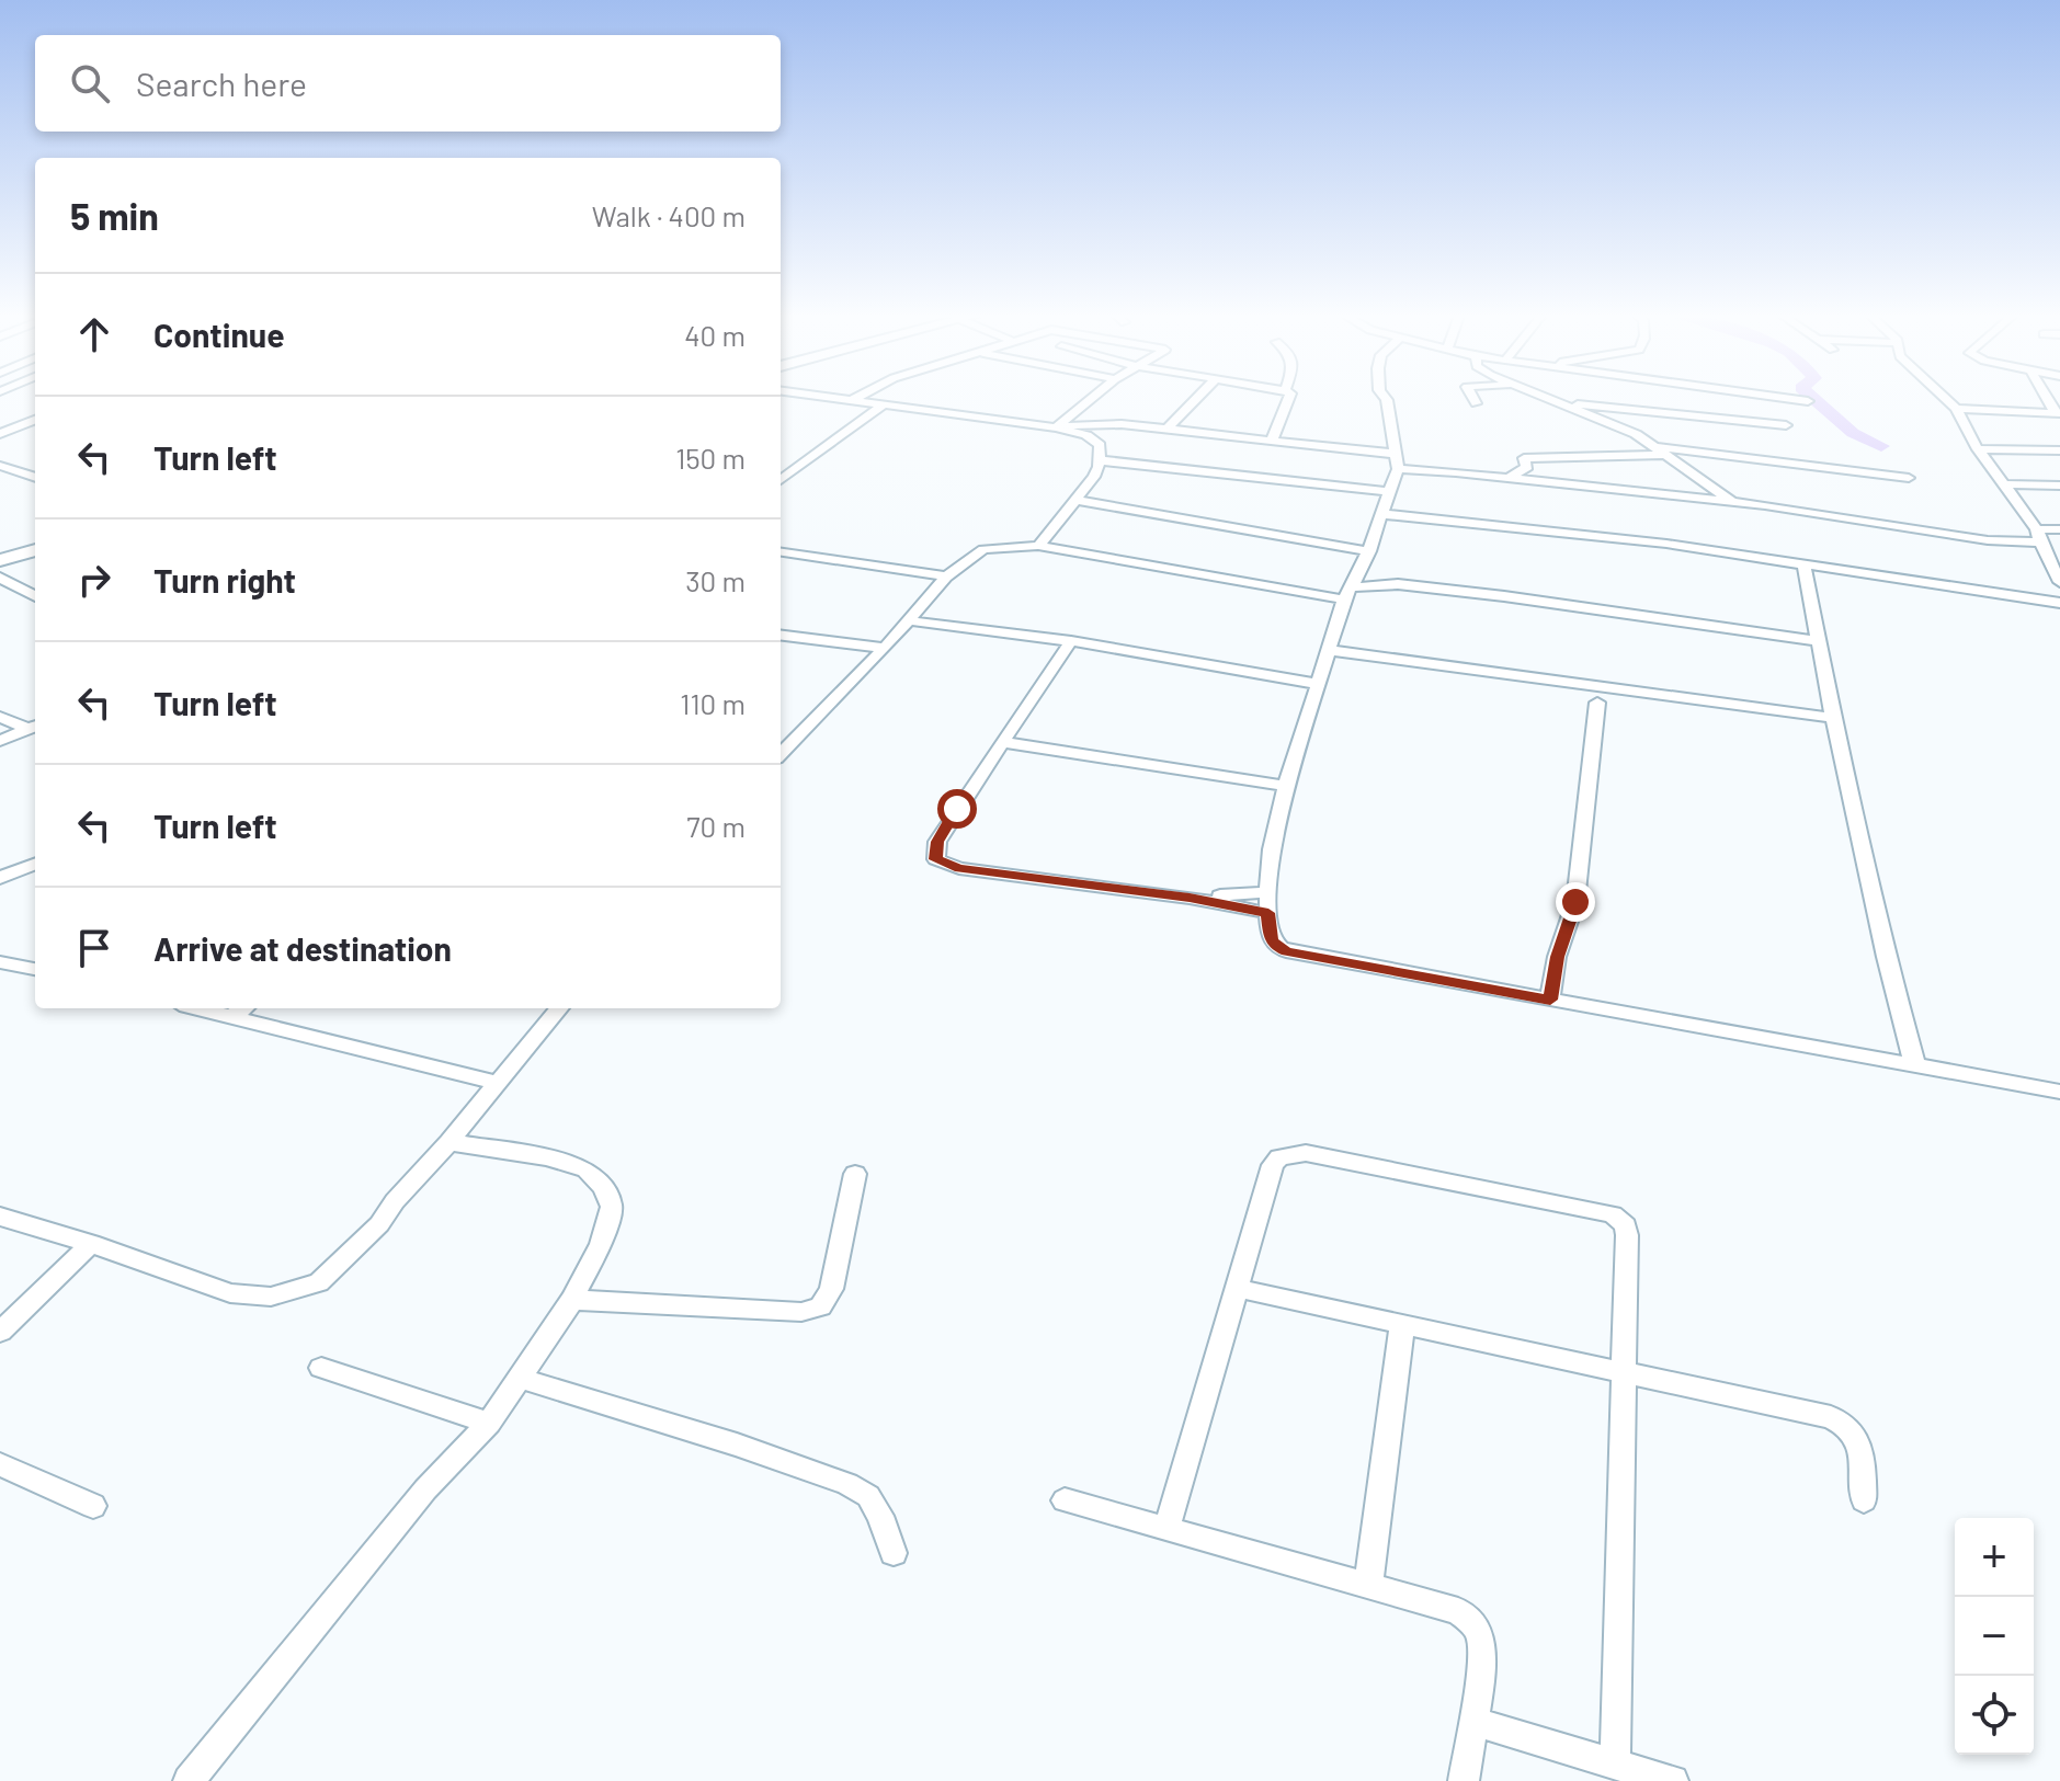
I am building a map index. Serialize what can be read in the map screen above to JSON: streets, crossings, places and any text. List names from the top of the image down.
{
  "page": {
    "search": "Search here",
    "heading": ["5 min", "Walk · 400 m"],
    "list": [
      ["Continue", "40 m"],
      ["Turn left", "150 m"],
      ["Turn right", "30 m"],
      ["Turn left", "110 m"],
      ["Turn left", "70 m"],
      "Arrive at destination"
    ],
    "map_buttons": ["+", "−"]
  }
}
